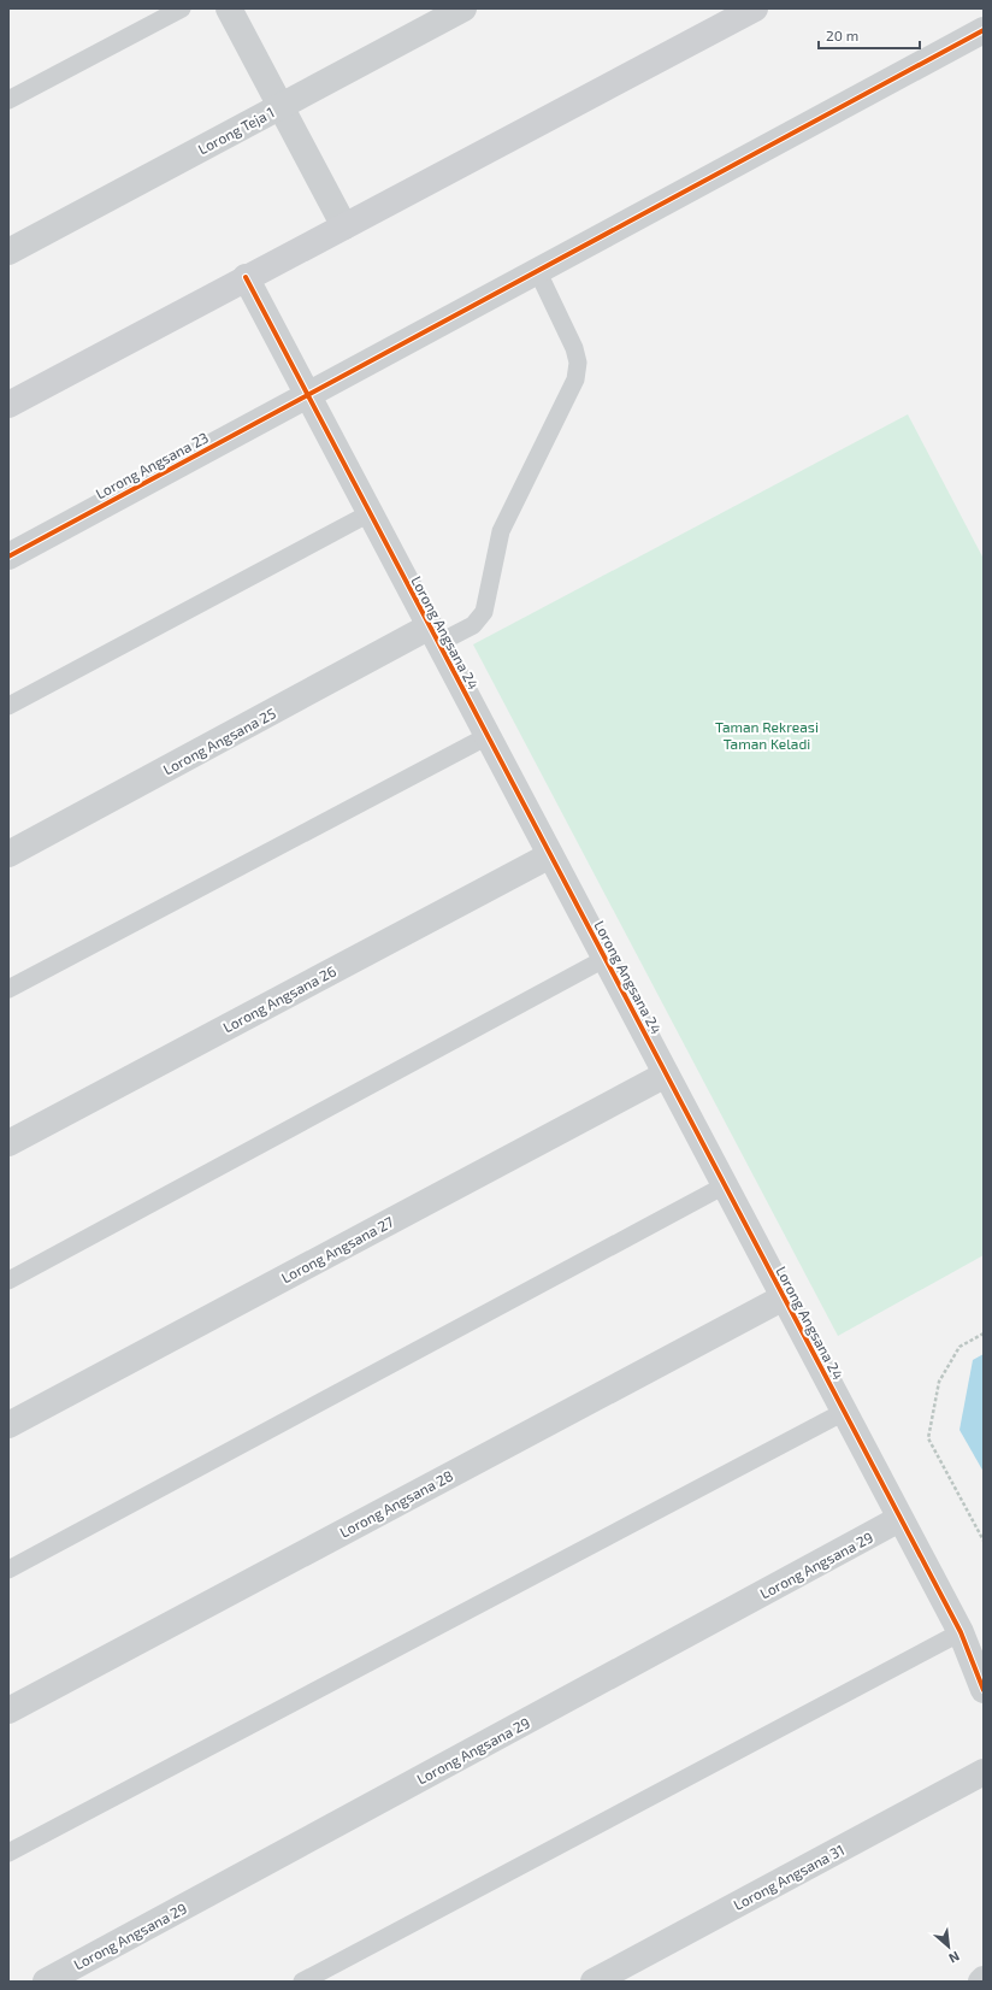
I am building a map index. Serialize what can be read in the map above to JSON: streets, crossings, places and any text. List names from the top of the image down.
{
  "streets": {
    "street": [
      "Lorong Teja 1",
      "Lorong Angsana 23",
      "Lorong Angsana 24",
      "Lorong Angsana 25",
      "Lorong Angsana 26",
      "Lorong Angsana 27",
      "Lorong Angsana 28",
      "Lorong Angsana 29",
      "Lorong Angsana 31"
    ]
  },
  "crossings": [
    ["Lorong Angsana 23", "Lorong Angsana 24"],
    ["Lorong Angsana 24", "Lorong Angsana 25"],
    ["Lorong Angsana 24", "Lorong Angsana 26"],
    ["Lorong Angsana 24", "Lorong Angsana 27"],
    ["Lorong Angsana 24", "Lorong Angsana 28"],
    ["Lorong Angsana 24", "Lorong Angsana 29"]
  ],
  "parks": ["Taman Rekreasi Taman Keladi"],
  "scale_bar": "20 m",
  "north": "bottom right"
}
